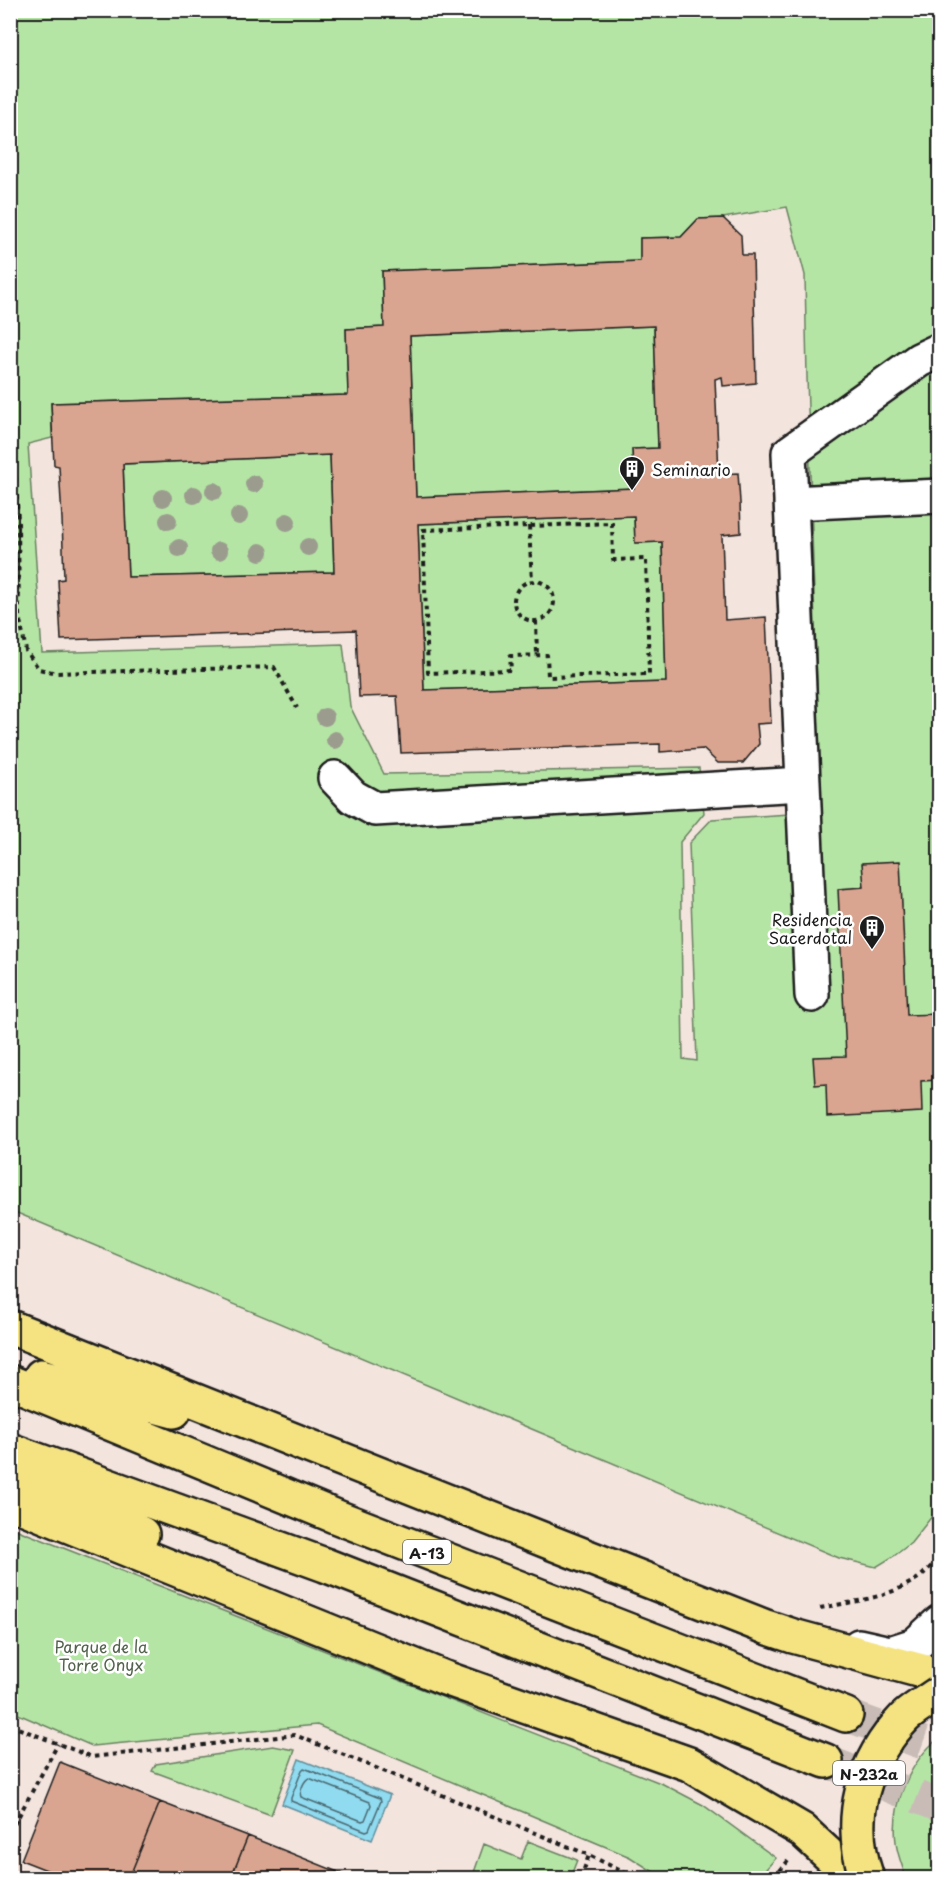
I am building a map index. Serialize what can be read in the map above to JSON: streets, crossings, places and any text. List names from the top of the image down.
{
  "streets": {
    "main road": ["A-13", "N-232a"]
  },
  "parks": ["Parque de la Torre Onyx"],
  "places": {
    "building": ["Seminario", "Residencia Sacerdotal"]
  }
}
